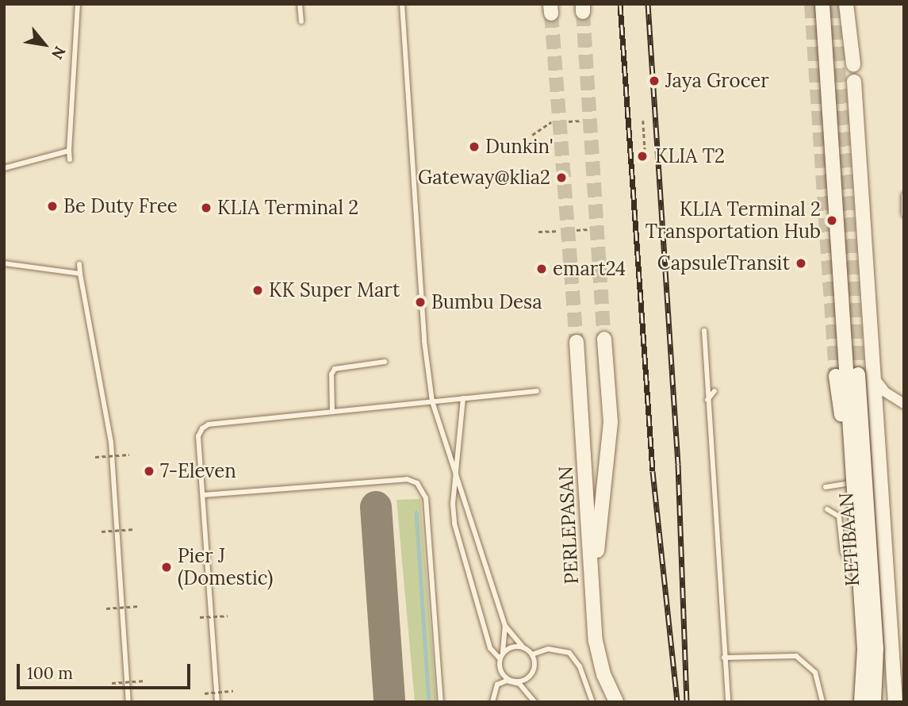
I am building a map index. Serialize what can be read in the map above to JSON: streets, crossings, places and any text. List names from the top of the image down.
{
  "streets": {
    "main road": ["PERLEPASAN", "KETIBAAN"]
  },
  "places": [
    "Jaya Grocer",
    "Dunkin'",
    "KLIA T2",
    "Gateway@klia2",
    "Be Duty Free",
    "KLIA Terminal 2",
    "KLIA Terminal 2 Transportation Hub",
    "CapsuleTransit",
    "emart24",
    "KK Super Mart",
    "Bumbu Desa",
    "7-Eleven",
    "Pier J (Domestic)"
  ],
  "scale_bar": "100 m",
  "north": "bottom right"
}
